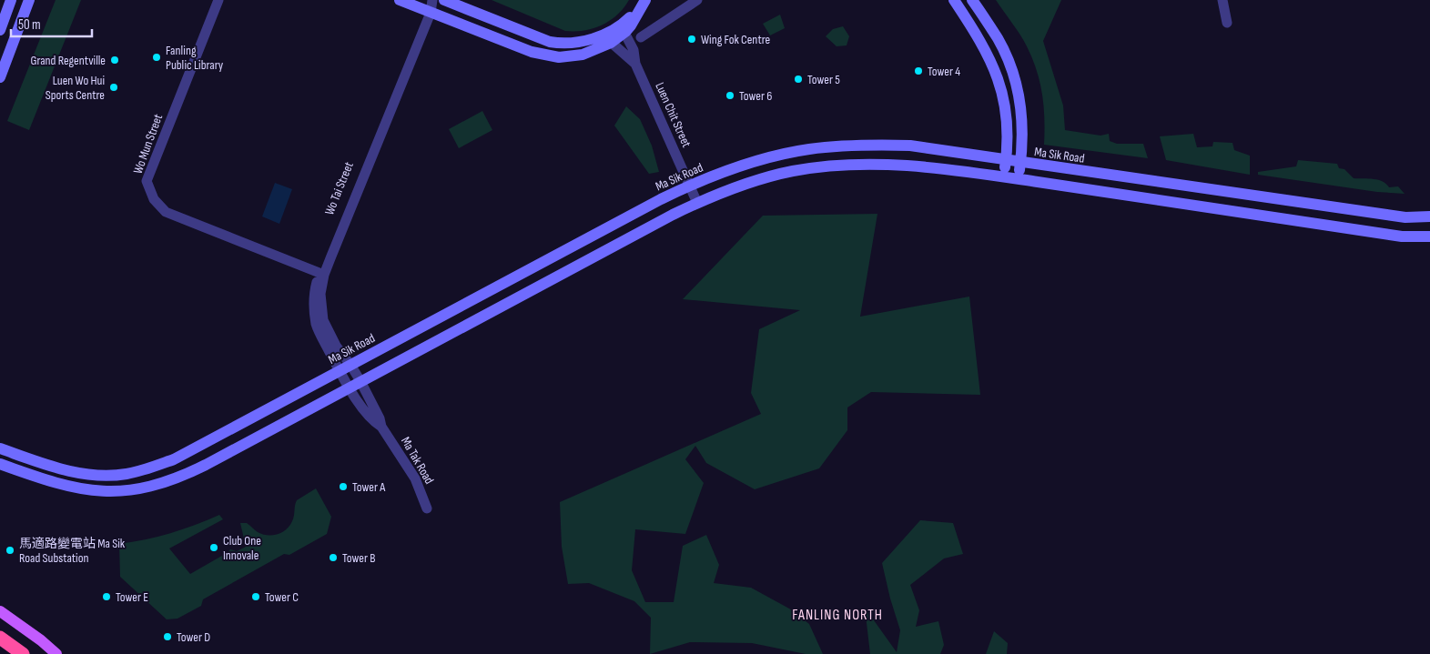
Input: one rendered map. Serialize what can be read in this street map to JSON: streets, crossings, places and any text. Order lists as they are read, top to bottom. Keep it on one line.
{"streets":{"main road":["Ma Sik Road"],"street":["Luen Chit Street","Wo Mun Street","Wo Tai Street","Ma Tak Road"]},"crossings":[["Luen Chit Street","Ma Sik Road"],["Wo Mun Street","Wo Tai Street"],["Ma Sik Road","Wo Tai Street"],["Wo Tai Street","Ma Tak Road"]],"districts":["FANLING NORTH"],"places":["Wing Fok Centre","Fanling Public Library","Grand Regentville","Tower 4","Tower 5","Luen Wo Hui Sports Centre","Tower 6","Tower A","Club One Innovale","馬適路變電站 Ma Sik Road Substation","Tower B","Tower E","Tower C","Tower D"],"scale_bar":"50 m"}
